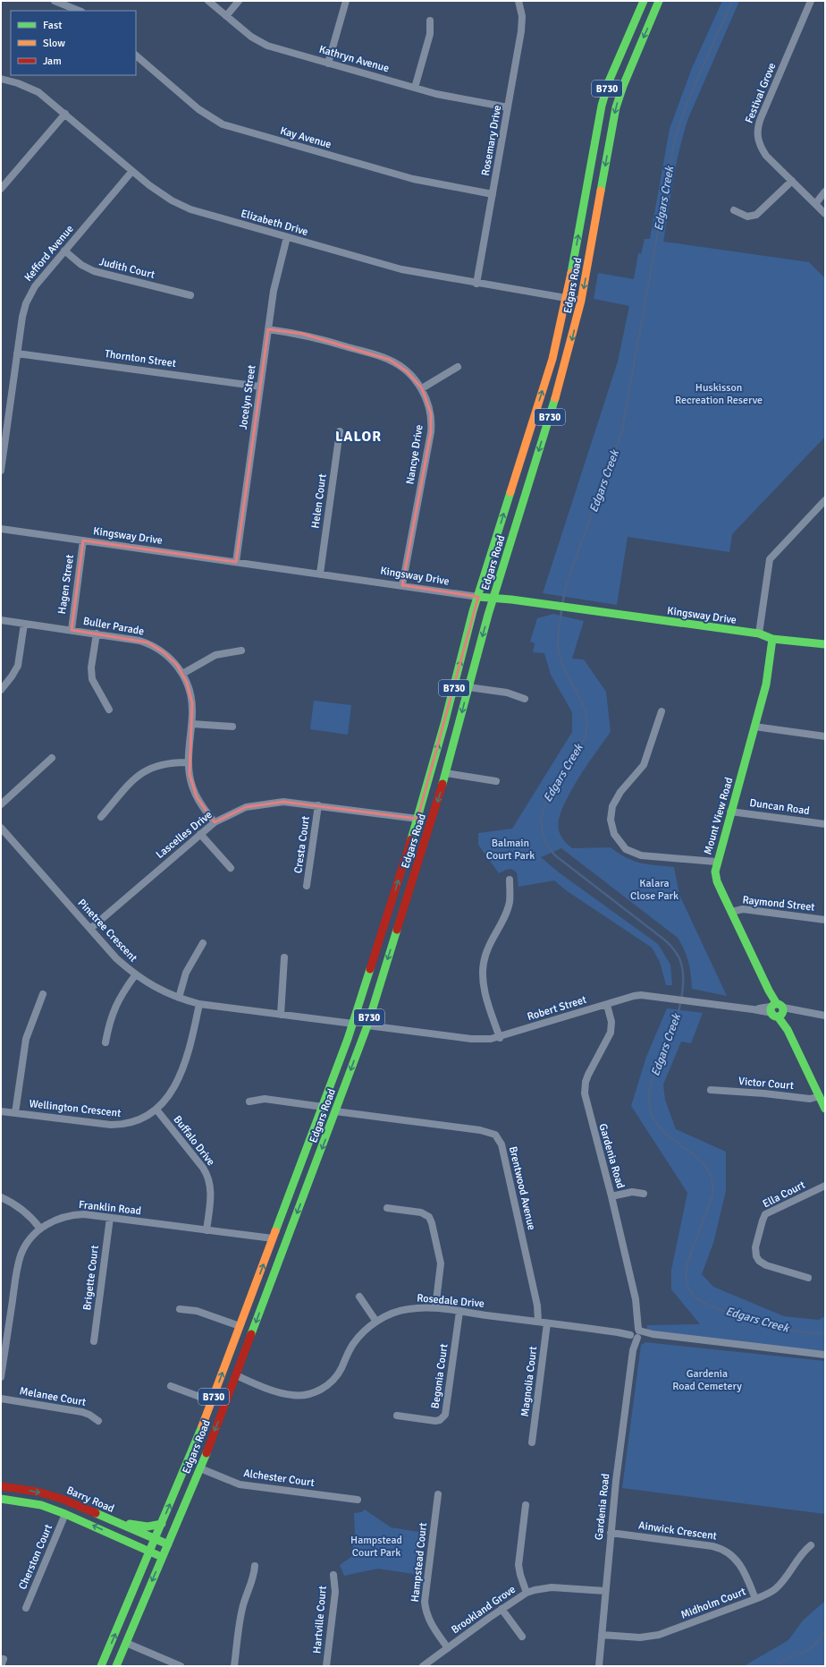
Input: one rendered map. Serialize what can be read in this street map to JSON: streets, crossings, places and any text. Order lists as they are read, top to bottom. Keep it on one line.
{"streets":{"main road":["B730","Edgars Road","Kingsway Drive","Mount View Road","Barry Road"],"street":["Kathryn Avenue","Festival Grove","Kay Avenue","Rosemary Drive","Elizabeth Drive","Kefford Avenue","Judith Court","Thornton Street","Jocelyn Street","Nancye Drive","Helen Court","Hagen Street","Buller Parade","Duncan Road","Lascelles Drive","Cresta Court","Raymond Street","Pinetree Crescent","Robert Street","Victor Court","Wellington Crescent","Buffalo Drive","Gardenia Road","Brentwood Avenue","Ella Court","Franklin Road","Brigette Court","Rosedale Drive","Begonia Court","Magnolia Court","Melanee Court","Alchester Court","Ainwick Crescent","Cherston Court","Hampstead Court","Midholm Court","Brookland Grove","Hartville Court"]},"crossings":[["Kathryn Avenue","Rosemary Drive"],["Kay Avenue","Rosemary Drive"],["Rosemary Drive","Elizabeth Drive"],["Elizabeth Drive","Kefford Avenue"],["Elizabeth Drive","Edgars Road"],["Elizabeth Drive","Jocelyn Street"],["Kefford Avenue","Judith Court"],["Kefford Avenue","Thornton Street"],["Edgars Road","Kingsway Drive"],["Edgars Road","Lascelles Drive"],["Edgars Road","Pinetree Crescent"],["Edgars Road","Robert Street"],["Edgars Road","Brentwood Avenue"],["Edgars Road","Franklin Road"],["Edgars Road","Rosedale Drive"],["Edgars Road","Alchester Court"],["Edgars Road","Barry Road"],["Thornton Street","Jocelyn Street"],["Jocelyn Street","Nancye Drive"],["Jocelyn Street","Kingsway Drive"],["Nancye Drive","Kingsway Drive"],["Helen Court","Kingsway Drive"],["Kingsway Drive","Hagen Street"],["Kingsway Drive","Mount View Road"],["Hagen Street","Buller Parade"],["Buller Parade","Lascelles Drive"],["Duncan Road","Mount View Road"],["Mount View Road","Raymond Street"],["Mount View Road","Robert Street"],["Mount View Road","Victor Court"],["Lascelles Drive","Cresta Court"],["Lascelles Drive","Pinetree Crescent"],["Pinetree Crescent","Wellington Crescent"],["Robert Street","Gardenia Road"],["Wellington Crescent","Buffalo Drive"],["Buffalo Drive","Franklin Road"],["Gardenia Road","Rosedale Drive"],["Gardenia Road","Ainwick Crescent"],["Gardenia Road","Midholm Court"],["Gardenia Road","Brookland Grove"],["Brentwood Avenue","Rosedale Drive"],["Franklin Road","Brigette Court"],["Rosedale Drive","Begonia Court"],["Rosedale Drive","Magnolia Court"],["Barry Road","Cherston Court"],["Ainwick Crescent","Midholm Court"],["Hampstead Court","Brookland Grove"]],"districts":["LALOR"],"water":["Edgars Creek"],"parks":["Huskisson Recreation Reserve","Balmain Court Park","Kalara Close Park","Gardenia Road Cemetery","Hampstead Court Park"],"legend":["Fast","Slow","Jam"]}
